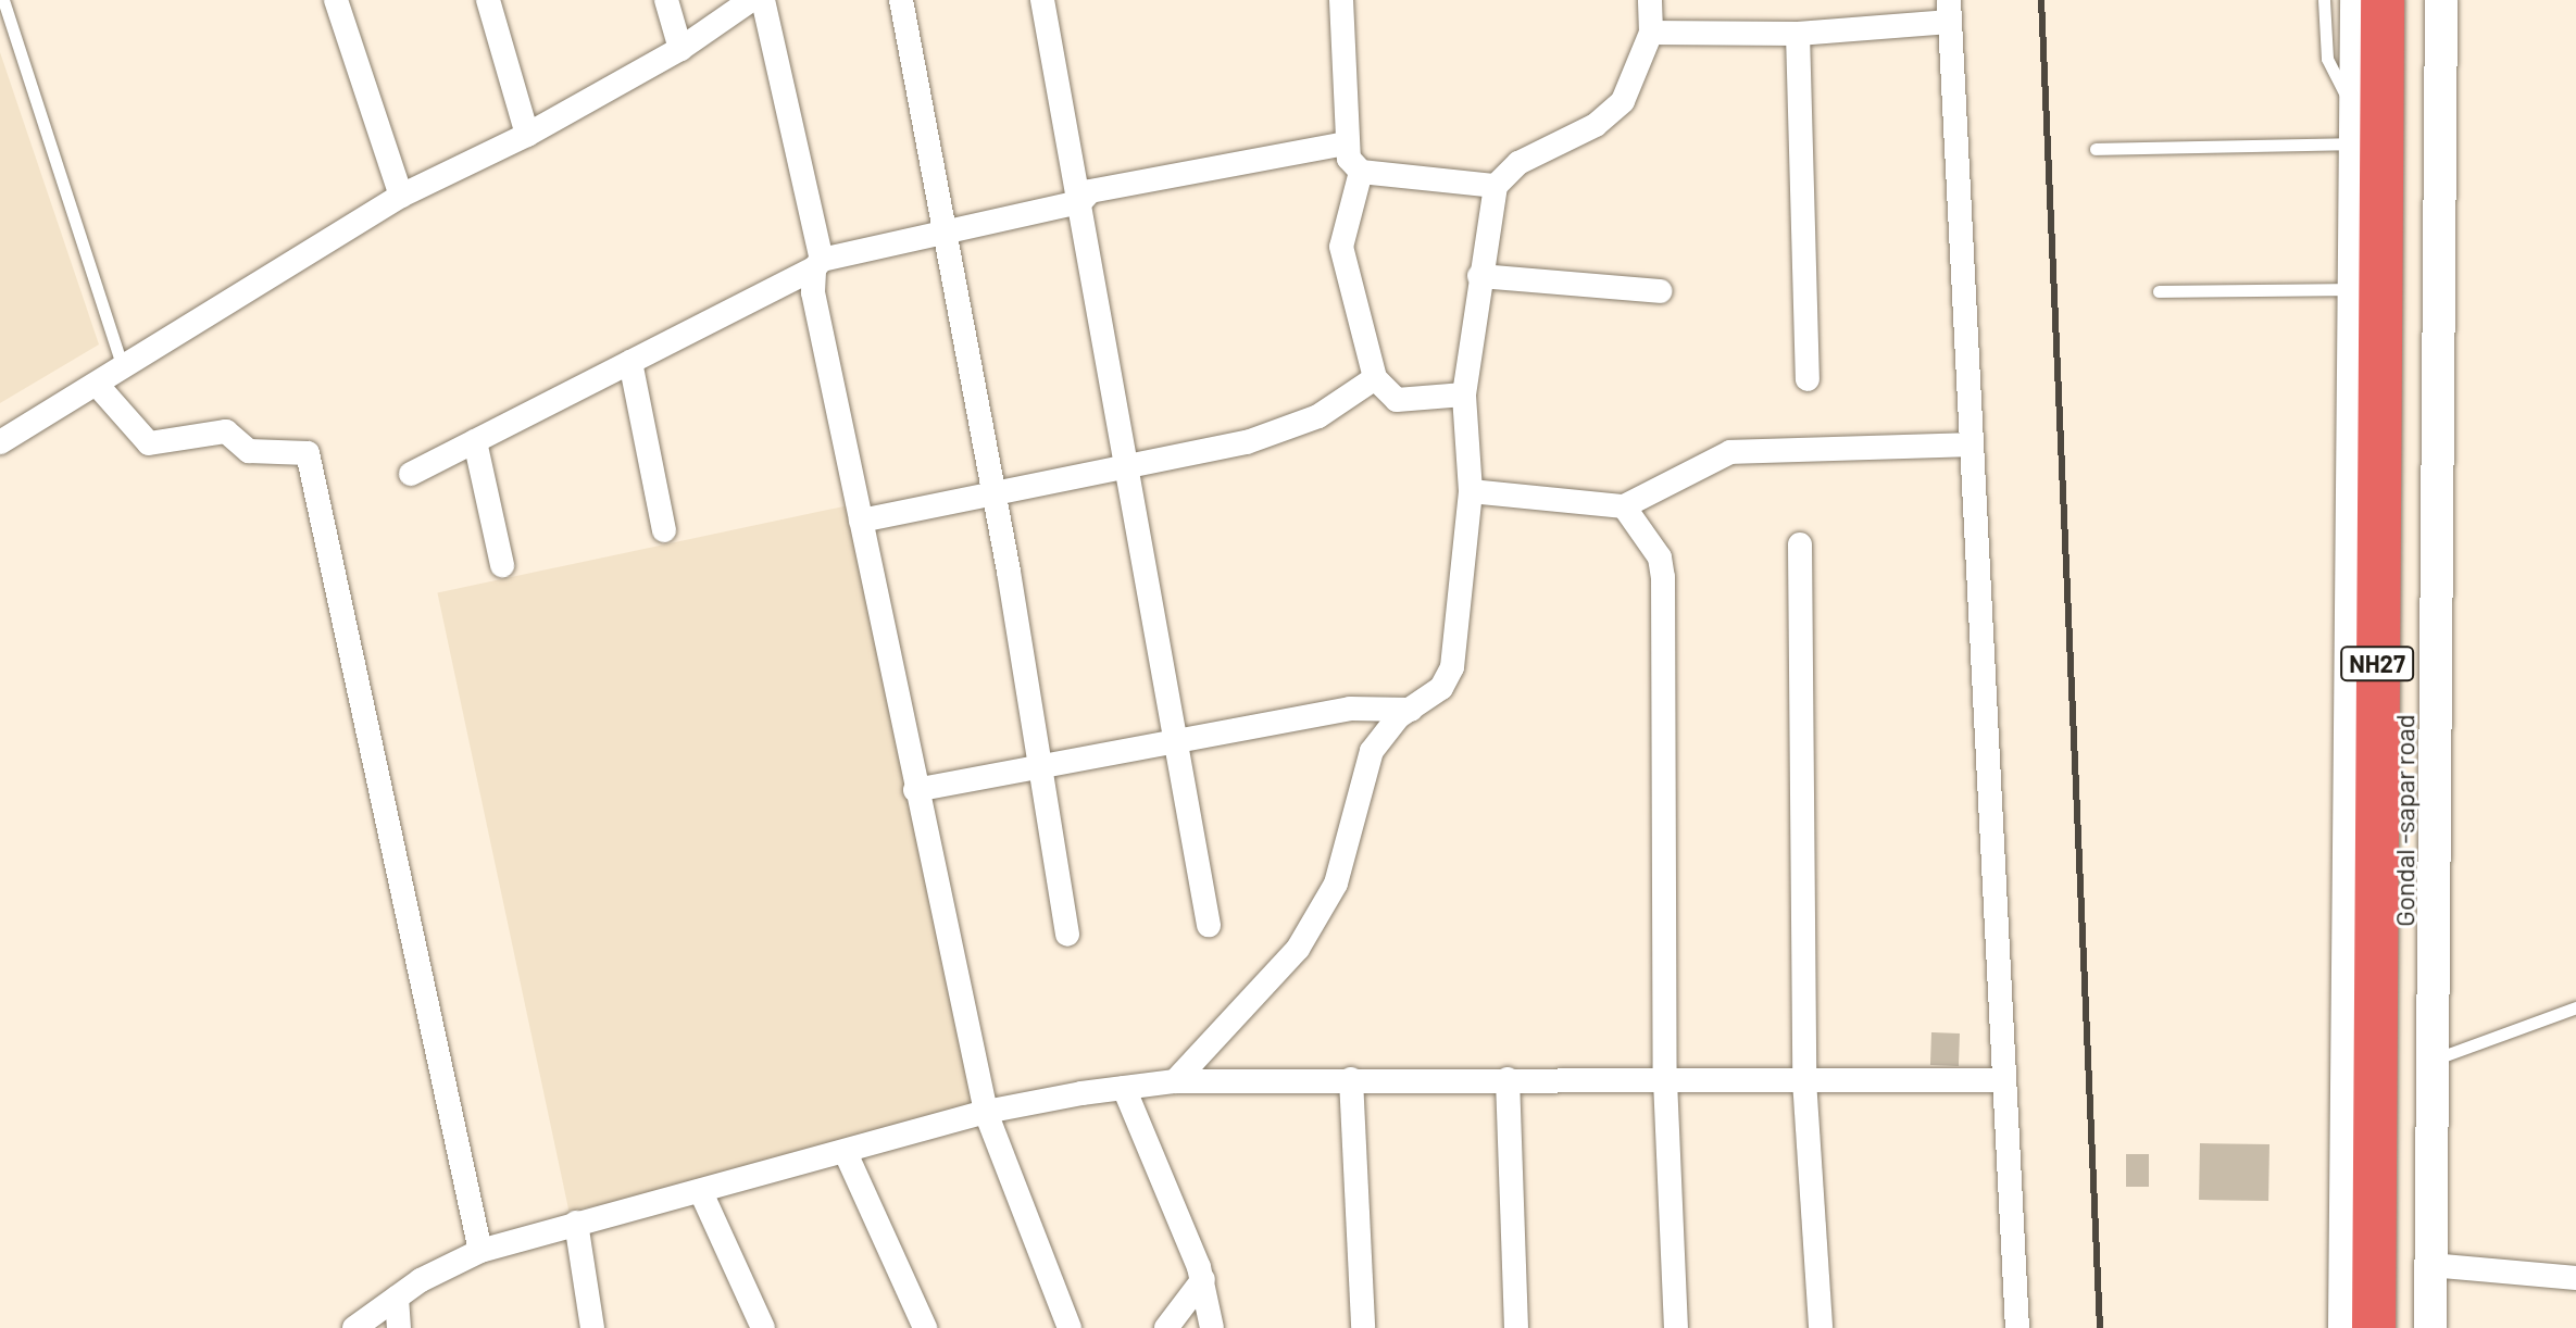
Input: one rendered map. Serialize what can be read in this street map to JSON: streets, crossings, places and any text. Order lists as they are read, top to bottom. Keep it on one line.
{"streets":{"highway":["NH27","Gondal -sapar road"]}}
